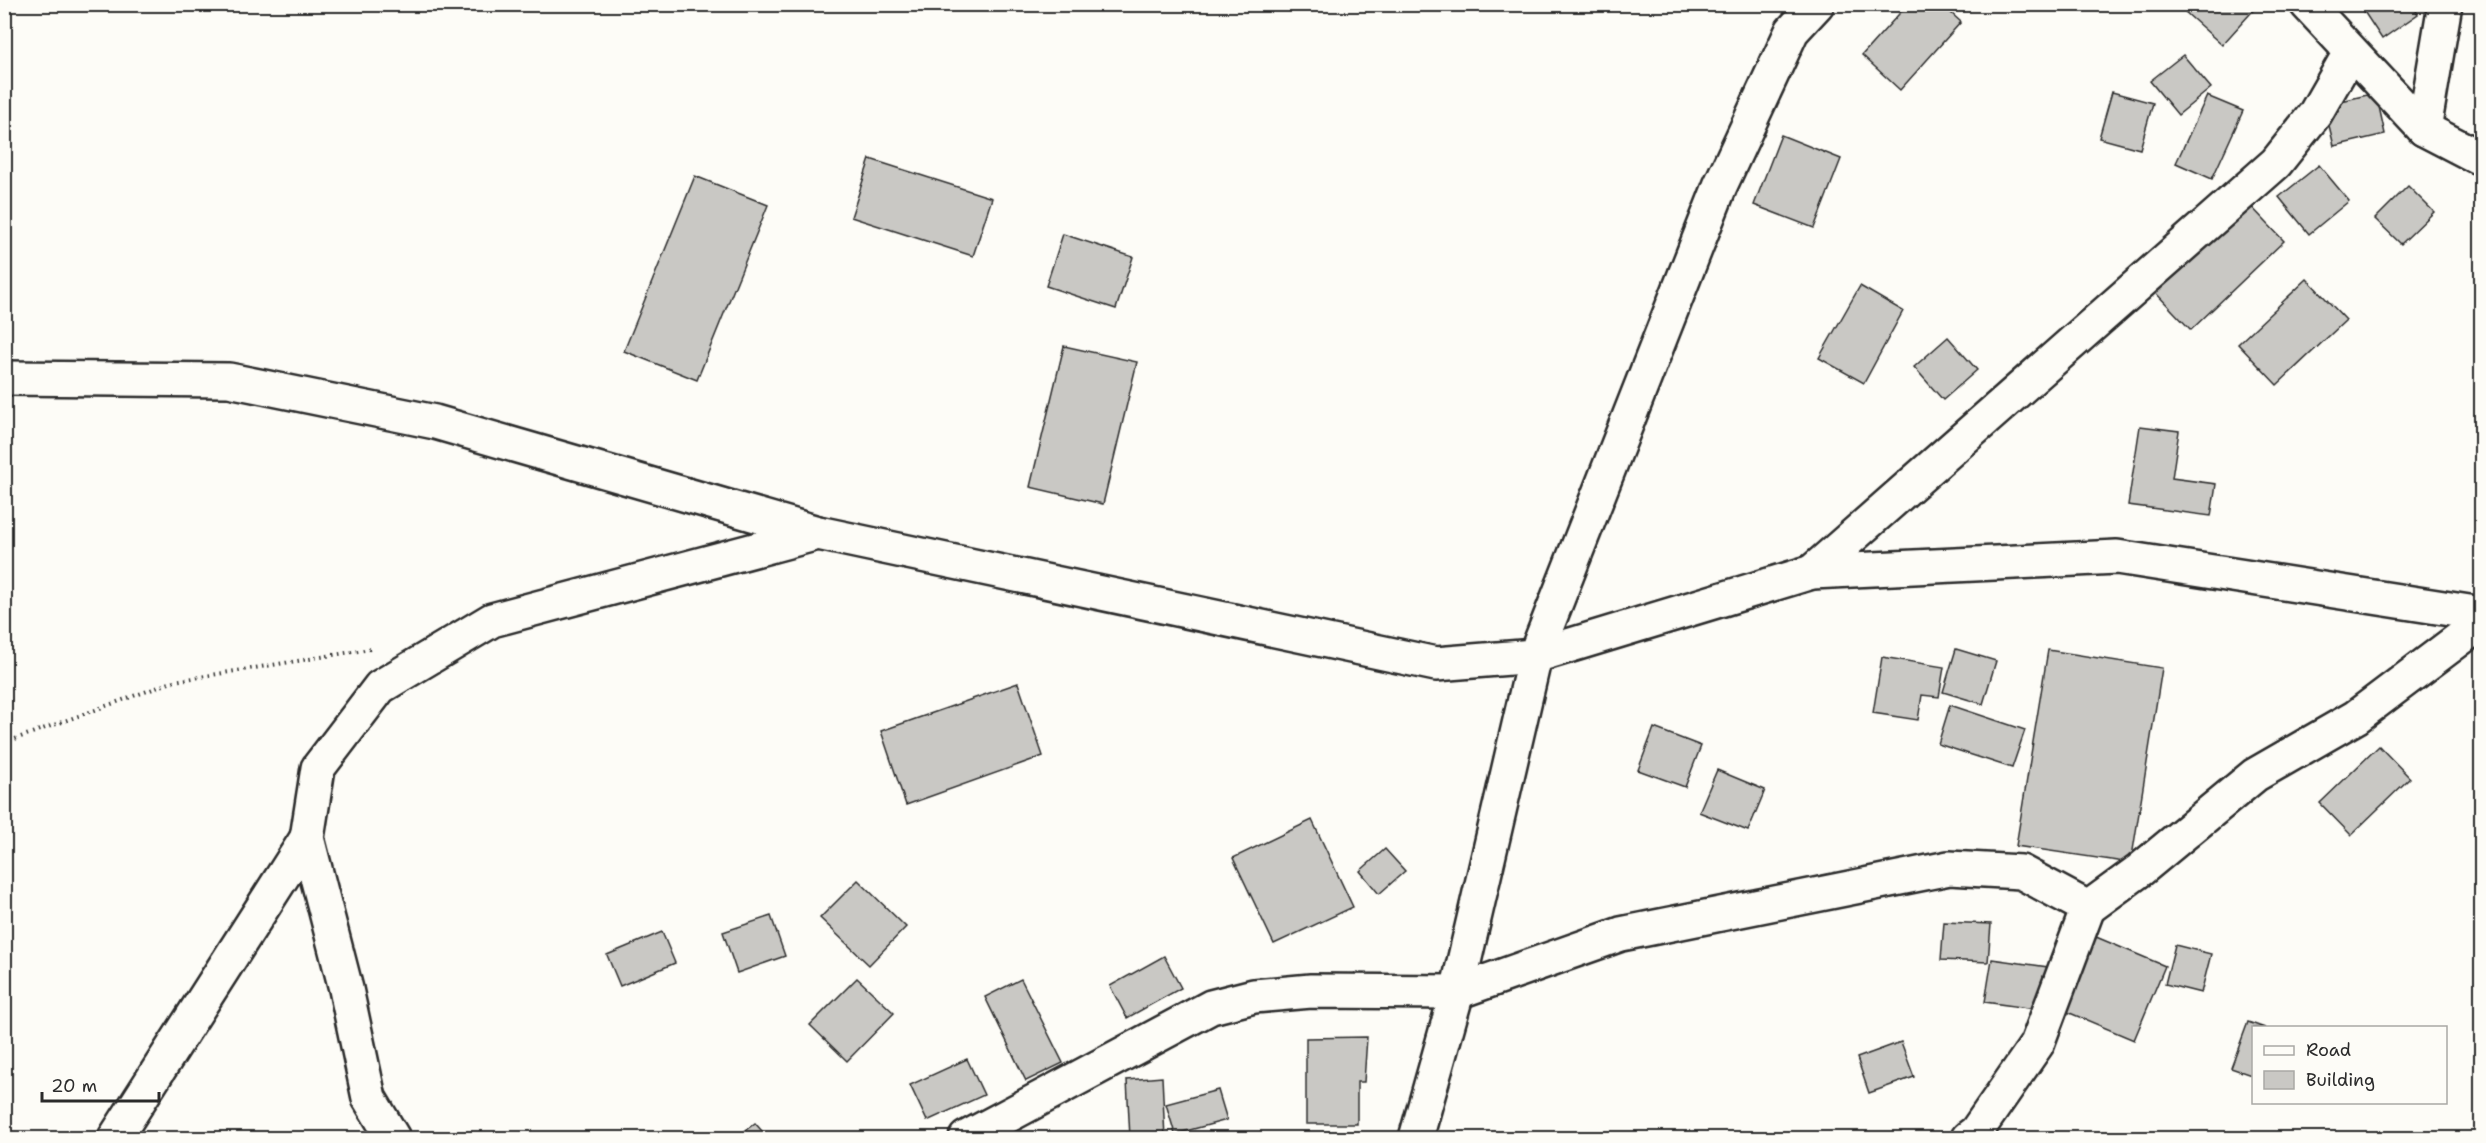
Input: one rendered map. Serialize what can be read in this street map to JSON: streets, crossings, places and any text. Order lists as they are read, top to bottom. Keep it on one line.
{"legend":["Road","Building"],"scale_bar":"20 m"}
